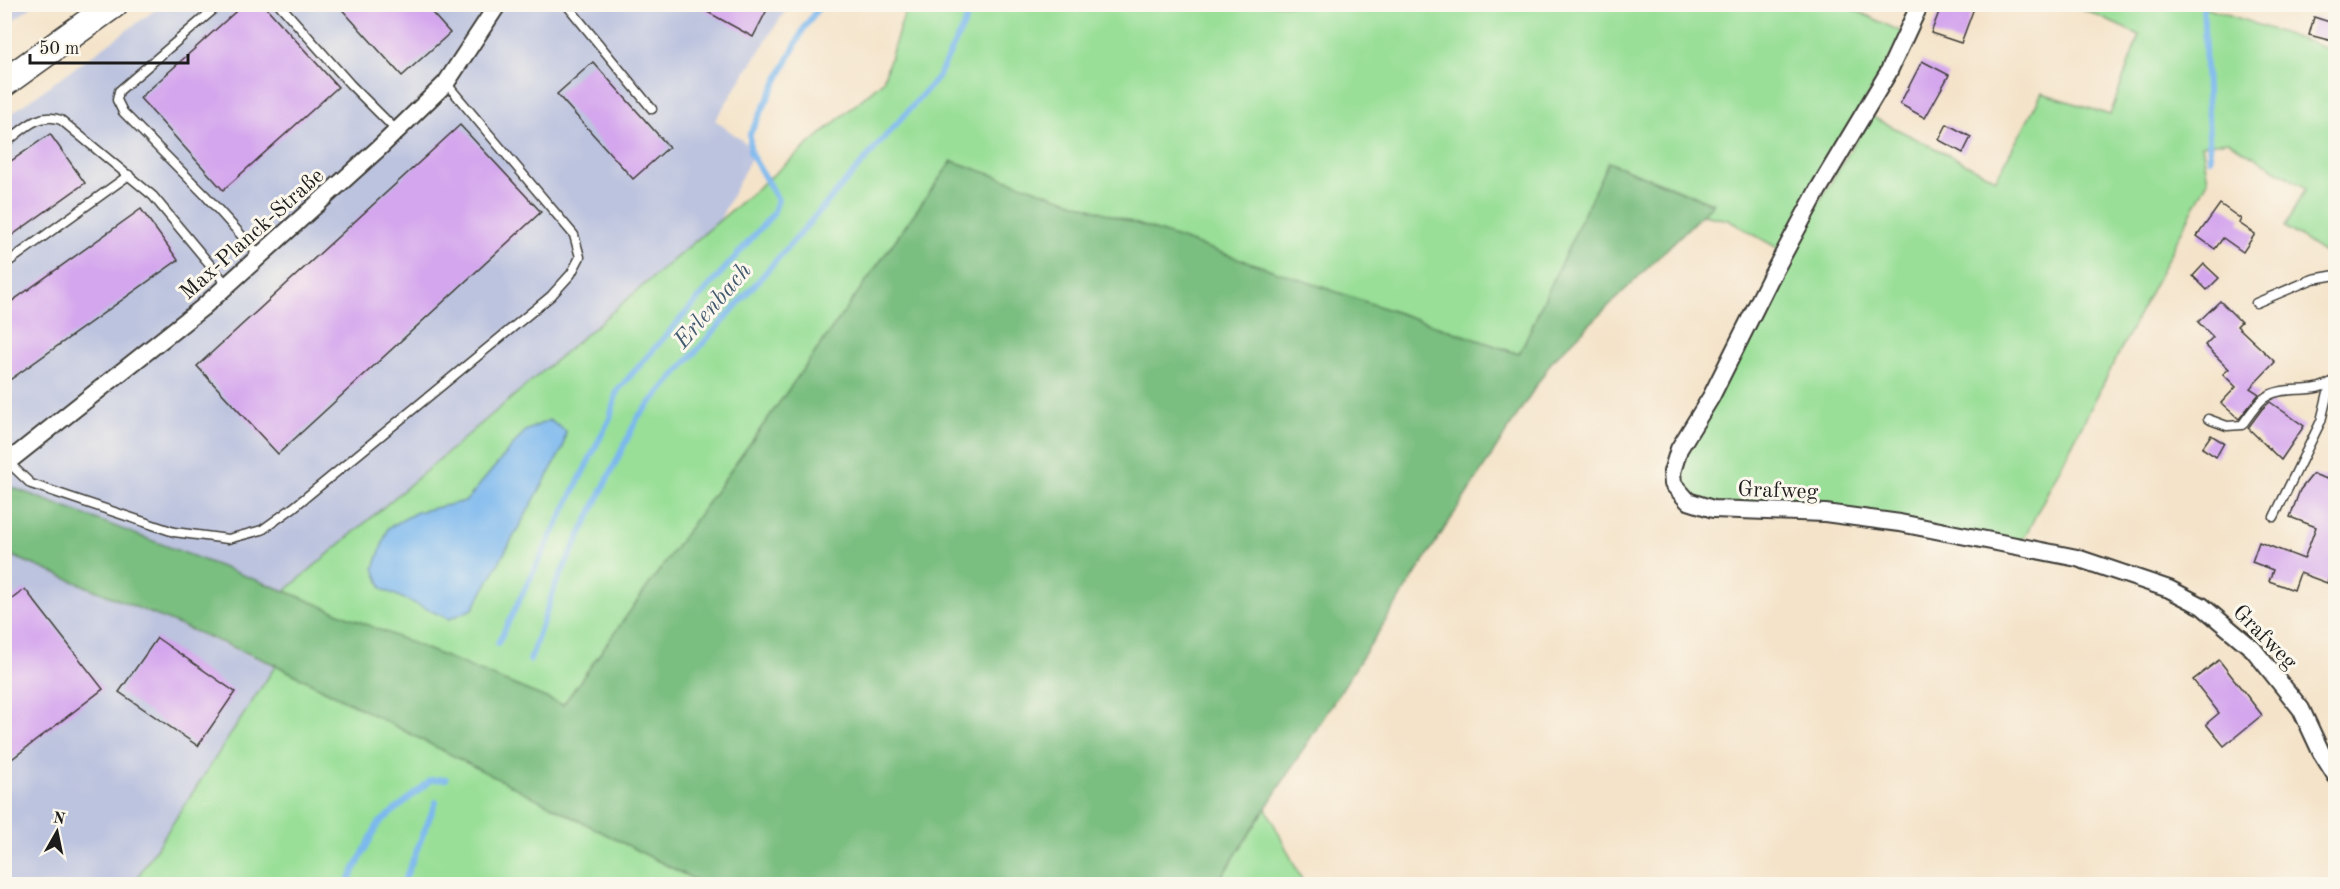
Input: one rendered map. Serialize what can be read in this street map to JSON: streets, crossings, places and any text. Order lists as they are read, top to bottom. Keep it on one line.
{"streets":{"street":["Max-Planck-Straße","Grafweg"]},"water":["Erlenbach"],"scale_bar":"50 m","north":"top"}
